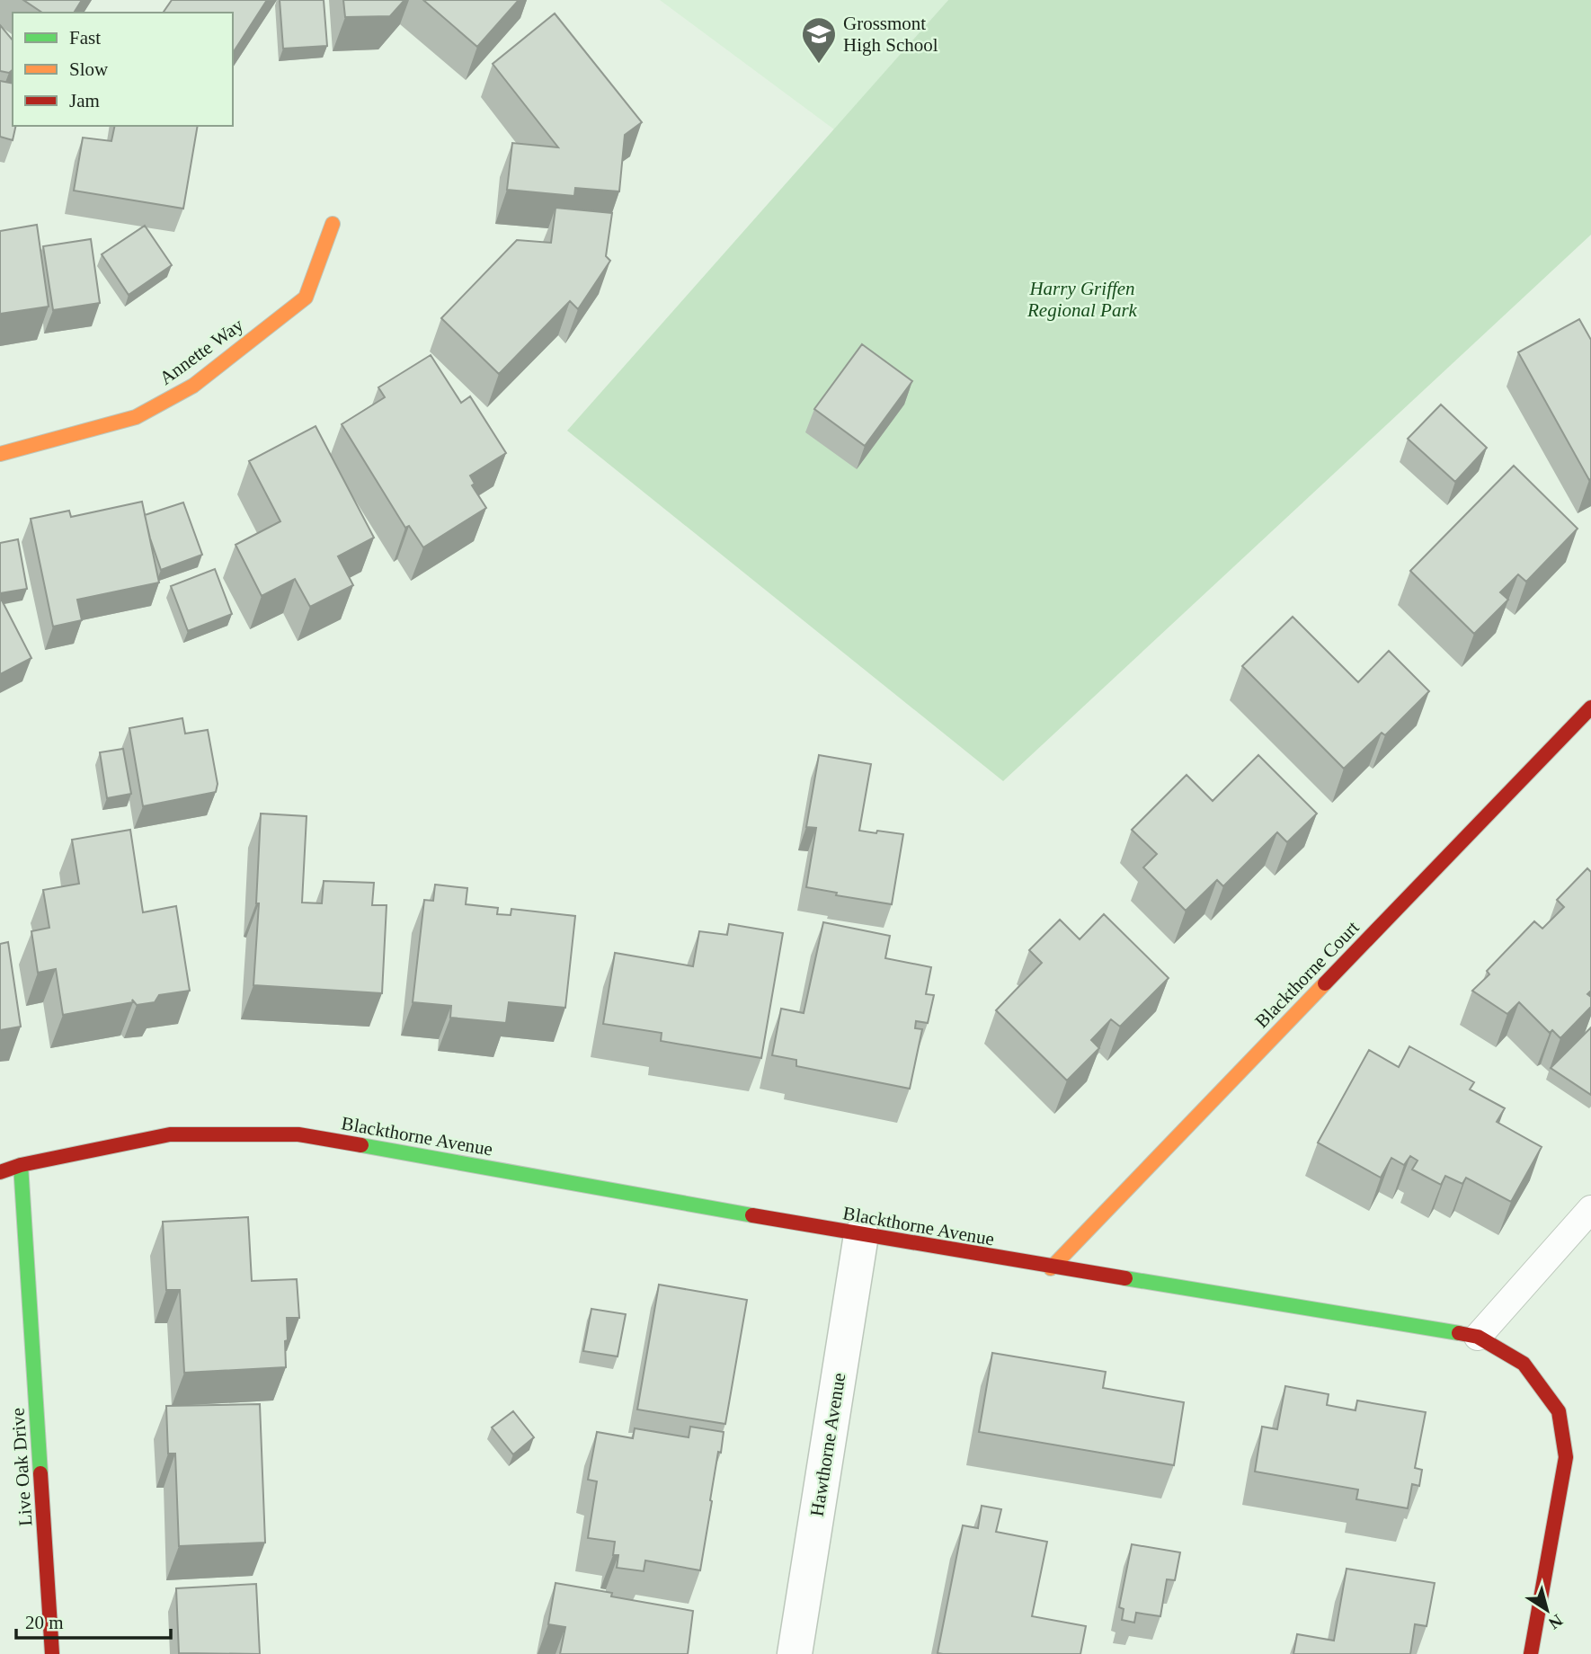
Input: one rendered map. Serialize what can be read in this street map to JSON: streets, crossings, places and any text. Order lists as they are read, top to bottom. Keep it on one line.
{"streets":{"street":["Annette Way","Blackthorne Court","Blackthorne Avenue","Hawthorne Avenue","Live Oak Drive"]},"crossings":[["Blackthorne Court","Blackthorne Avenue"],["Blackthorne Avenue","Hawthorne Avenue"],["Blackthorne Avenue","Live Oak Drive"]],"parks":["Harry Griffen Regional Park"],"places":{"school or university":["Grossmont High School"]},"legend":["Fast","Slow","Jam"],"scale_bar":"20 m","north":"bottom right"}
